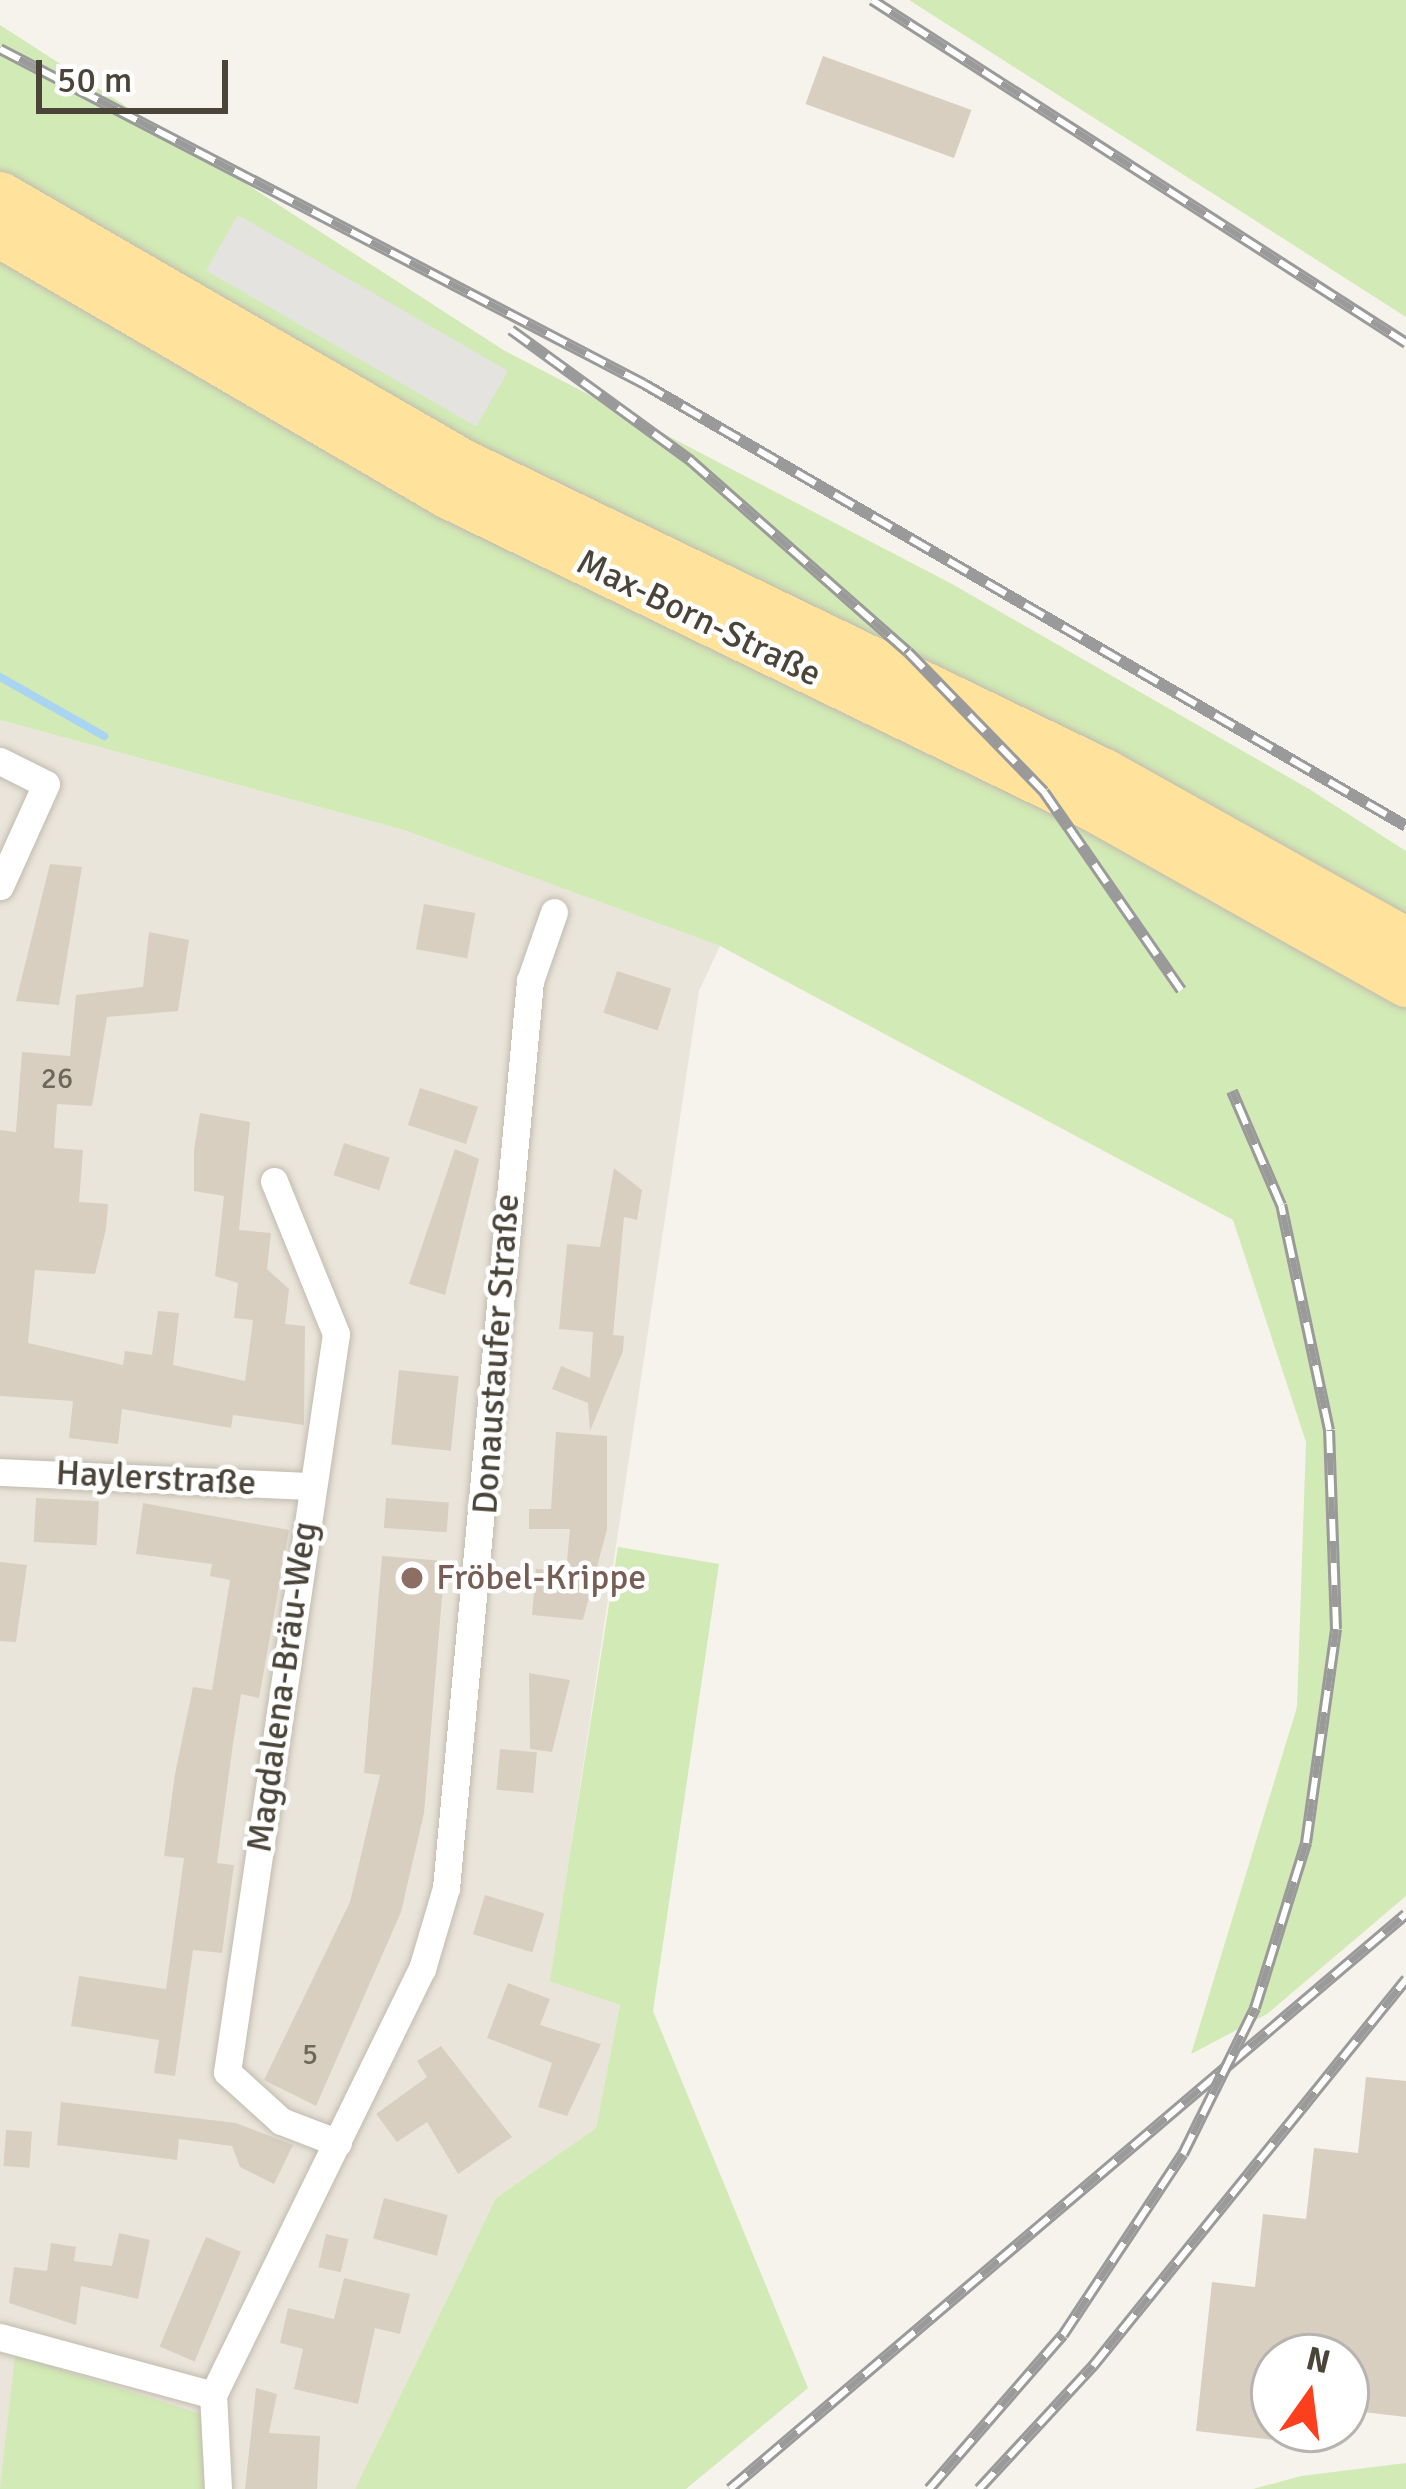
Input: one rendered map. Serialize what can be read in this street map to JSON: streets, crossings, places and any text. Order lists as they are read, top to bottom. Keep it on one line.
{"streets":{"main road":["Max-Born-Straße"],"street":["Donaustaufer Straße","Haylerstraße","Magdalena-Bräu-Weg"]},"crossings":[["Donaustaufer Straße","Magdalena-Bräu-Weg"],["Haylerstraße","Magdalena-Bräu-Weg"]],"places":["Fröbel-Krippe"],"house_numbers":["26","5"],"scale_bar":"50 m","north":"top"}
